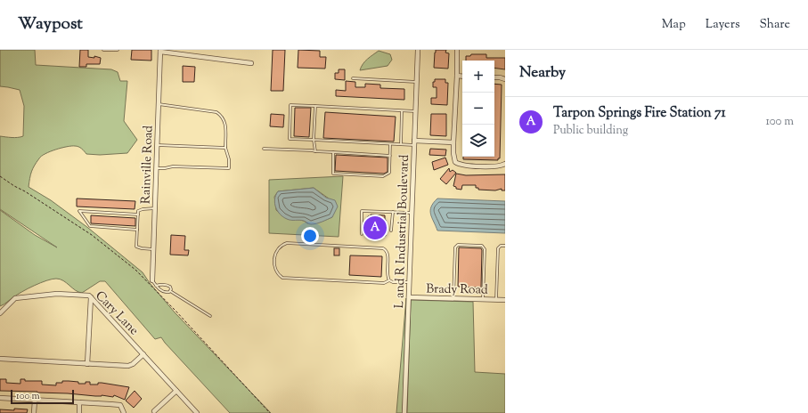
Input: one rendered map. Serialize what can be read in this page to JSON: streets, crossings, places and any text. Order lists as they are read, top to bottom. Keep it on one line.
{"streets":{"street":["Rainville Road","L and R Industrial Boulevard","Brady Road","Cary Lane"]},"crossings":[["L and R Industrial Boulevard","Brady Road"]],"scale_bar":"100 m","page":{"header":"Waypost","nav":["Map","Layers","Share"],"heading":"Nearby","map_buttons":["+","−"],"list":[{"mark":"A","name":"Tarpon Springs Fire Station 71","note":"Public building","value":"100 m"}],"pins":"A","scale":"100 m"}}
